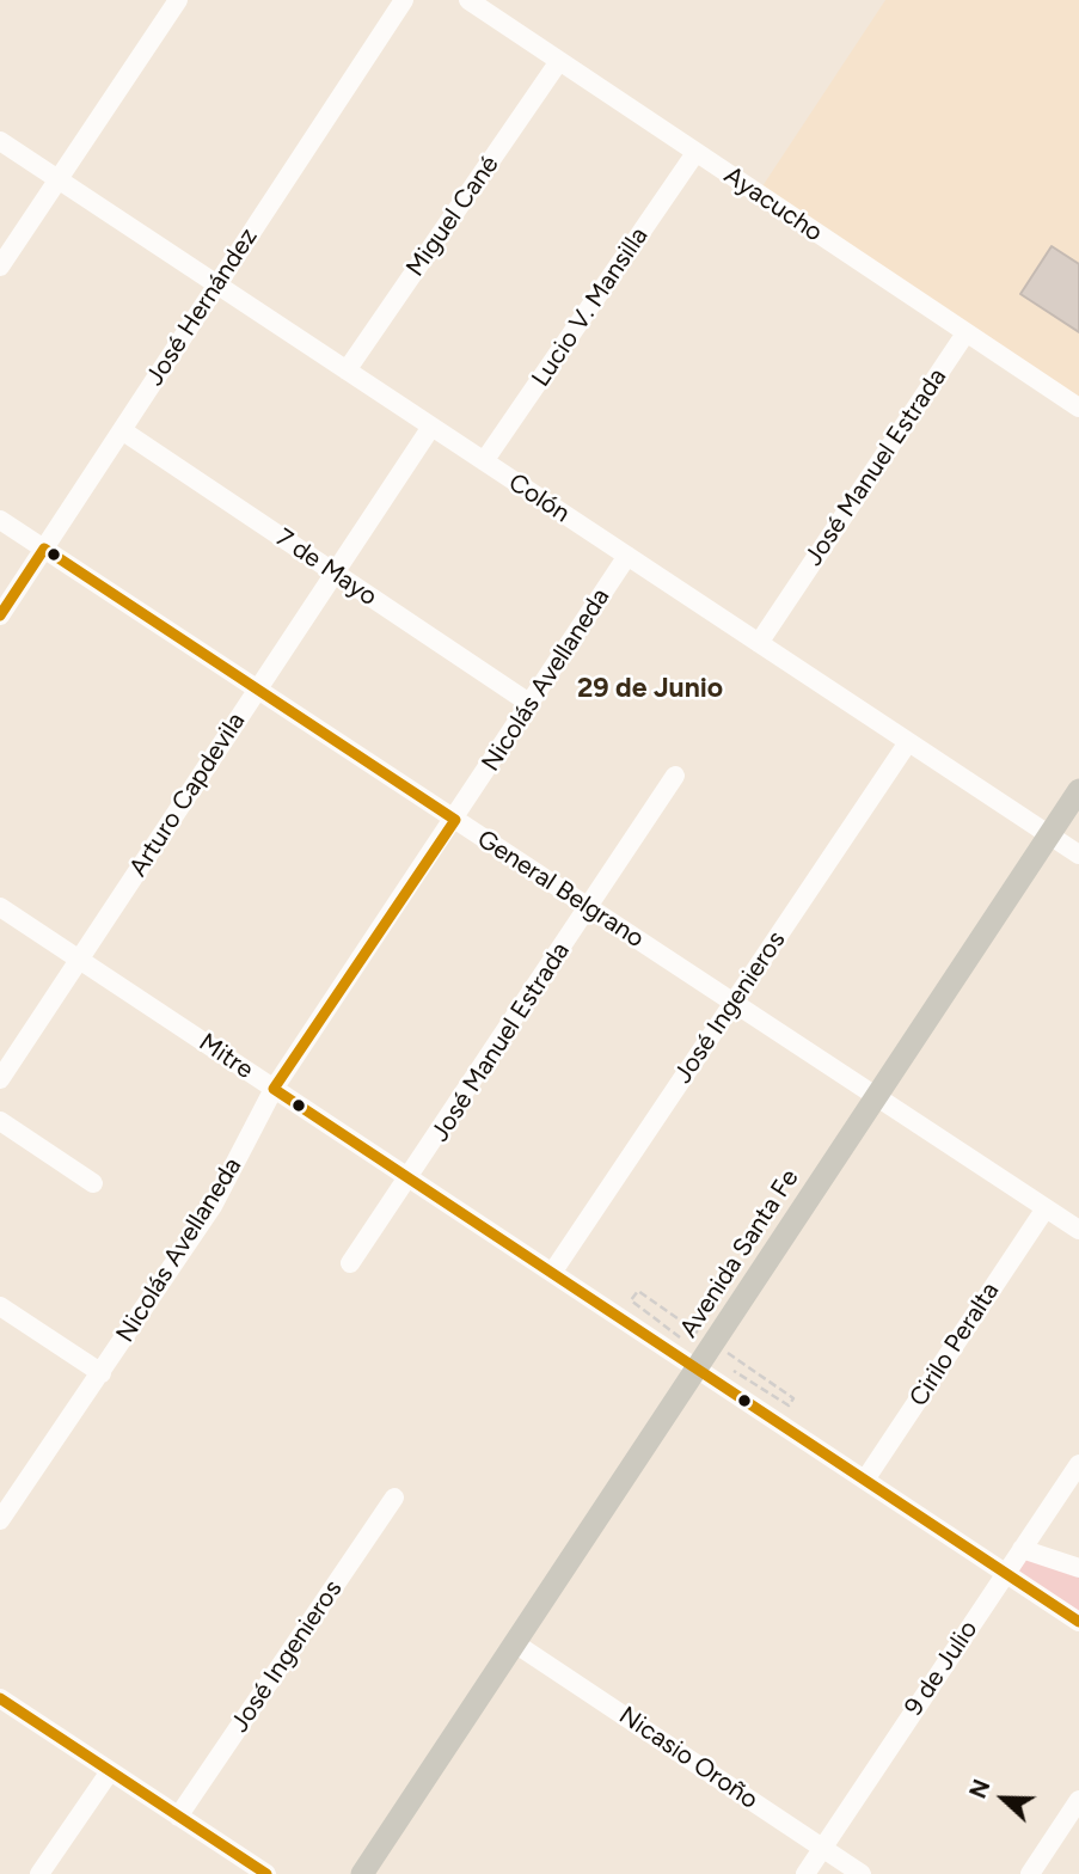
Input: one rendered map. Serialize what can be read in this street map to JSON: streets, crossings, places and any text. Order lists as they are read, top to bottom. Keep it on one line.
{"streets":{"main road":["Avenida Santa Fe"],"street":["Ayacucho","Miguel Cané","José Hernández","Lucio V. Mansilla","José Manuel Estrada","Colón","7 de Mayo","Nicolás Avellaneda","Arturo Capdevila","General Belgrano","José Ingenieros","Mitre","Cirilo Peralta","9 de Julio","Nicasio Oroño"]},"crossings":[["Ayacucho","Miguel Cané"],["Ayacucho","Lucio V. Mansilla"],["Ayacucho","José Manuel Estrada"],["Miguel Cané","Colón"],["José Hernández","Colón"],["José Hernández","7 de Mayo"],["José Hernández","General Belgrano"],["Lucio V. Mansilla","Colón"],["José Manuel Estrada","Colón"],["José Manuel Estrada","General Belgrano"],["José Manuel Estrada","Mitre"],["Colón","Nicolás Avellaneda"],["Colón","Arturo Capdevila"],["Colón","José Ingenieros"],["Colón","Avenida Santa Fe"],["7 de Mayo","Nicolás Avellaneda"],["7 de Mayo","Arturo Capdevila"],["Nicolás Avellaneda","General Belgrano"],["Nicolás Avellaneda","Mitre"],["Arturo Capdevila","General Belgrano"],["Arturo Capdevila","Mitre"],["General Belgrano","José Ingenieros"],["General Belgrano","Avenida Santa Fe"],["General Belgrano","Cirilo Peralta"],["José Ingenieros","Mitre"],["Mitre","Avenida Santa Fe"],["Mitre","Cirilo Peralta"],["Mitre","9 de Julio"],["Avenida Santa Fe","Nicasio Oroño"],["9 de Julio","Nicasio Oroño"]],"districts":["29 de Junio"],"north":"left"}
